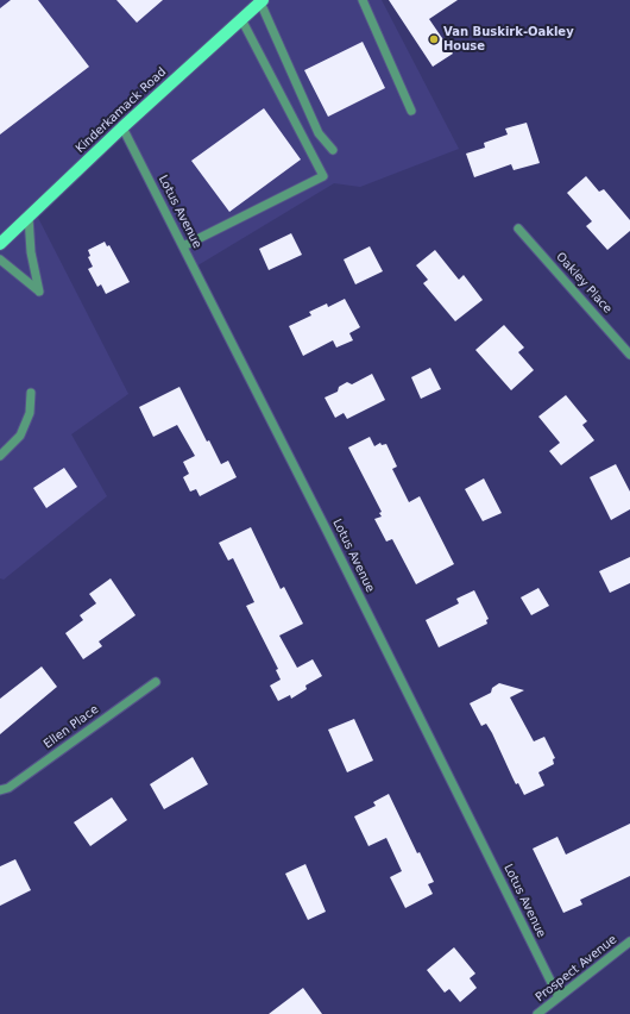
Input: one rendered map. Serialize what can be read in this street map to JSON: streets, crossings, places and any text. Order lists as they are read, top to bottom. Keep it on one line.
{"streets":{"main road":["Kinderkamack Road"],"street":["Lotus Avenue","Oakley Place","Ellen Place","Prospect Avenue"]},"crossings":[["Kinderkamack Road","Lotus Avenue"],["Lotus Avenue","Prospect Avenue"]],"places":["Van Buskirk-Oakley House"]}
